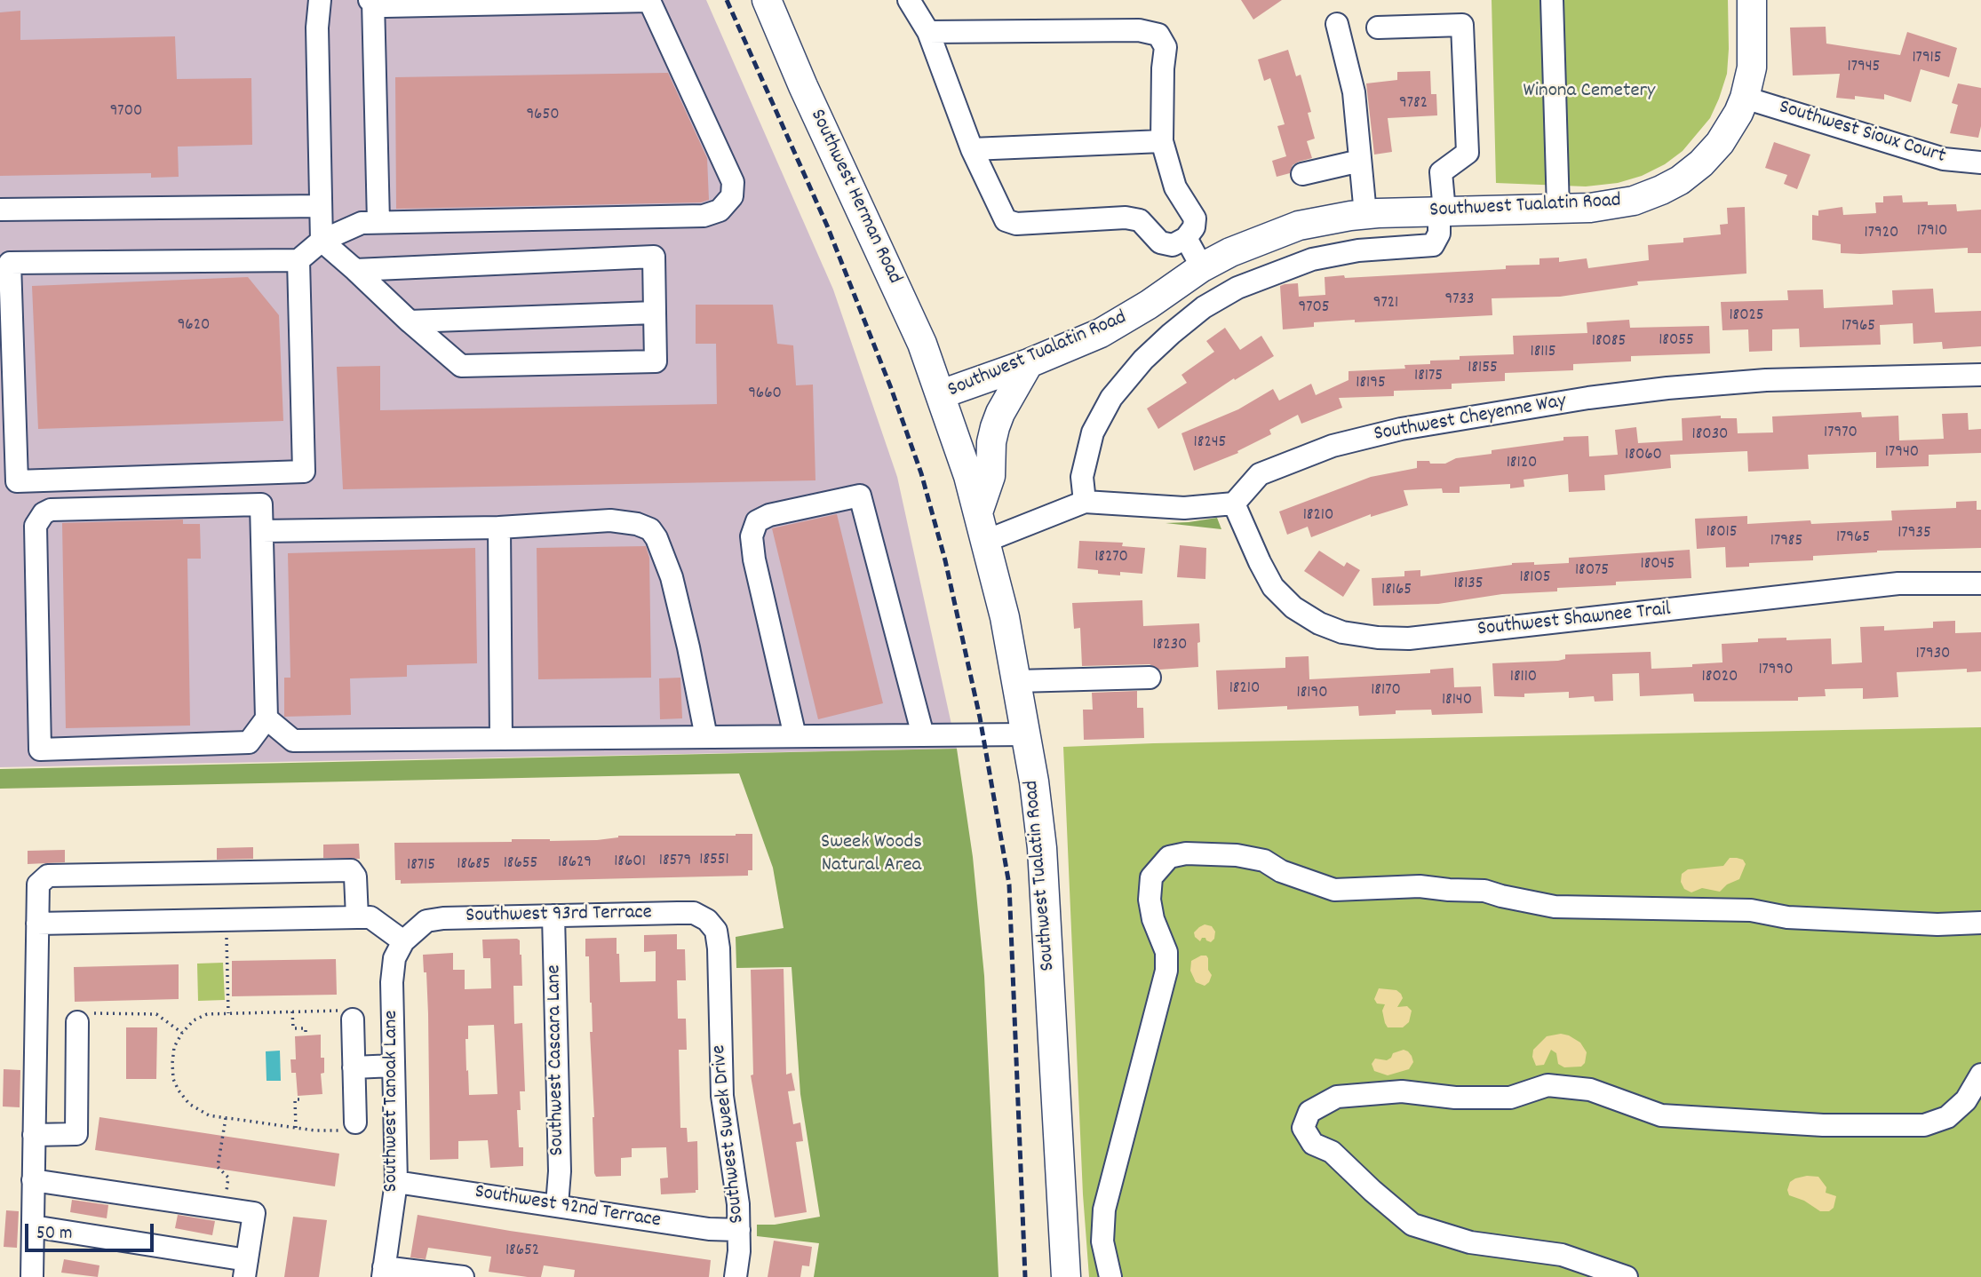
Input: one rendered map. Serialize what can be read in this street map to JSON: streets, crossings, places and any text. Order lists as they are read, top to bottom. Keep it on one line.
{"streets":{"main road":["Southwest Herman Road","Southwest Tualatin Road"],"street":["Southwest Sioux Court","Southwest Cheyenne Way","Southwest Shawnee Trail","Southwest 93rd Terrace","Southwest Cascara Lane","Southwest Tanoak Lane","Southwest Sweek Drive","Southwest 92nd Terrace"]},"crossings":[["Southwest Sioux Court","Southwest Tualatin Road"],["Southwest Herman Road","Southwest Tualatin Road"],["Southwest Cheyenne Way","Southwest Shawnee Trail"],["Southwest 93rd Terrace","Southwest Cascara Lane"],["Southwest 93rd Terrace","Southwest Tanoak Lane"],["Southwest 93rd Terrace","Southwest Sweek Drive"],["Southwest Cascara Lane","Southwest 92nd Terrace"],["Southwest Tanoak Lane","Southwest 92nd Terrace"],["Southwest Sweek Drive","Southwest 92nd Terrace"]],"parks":["Winona Cemetery","Sweek Woods Natural Area"],"house_numbers":["17915","17945","9782","9700","9650","17910","17920","9733","9721","9705","18025","9620","17965","18055","18085","18115","18155","18175","18195","9660","17970","18030","18245","17940","18060","18120","18210","18015","17935","17965","17985","18270","18045","18075","18105","18135","18165","18230","17930","17990","18110","18020","18210","18170","18190","18140","18551","18579","18601","18629","18655","18685","18715","18652"],"scale_bar":"50 m"}
